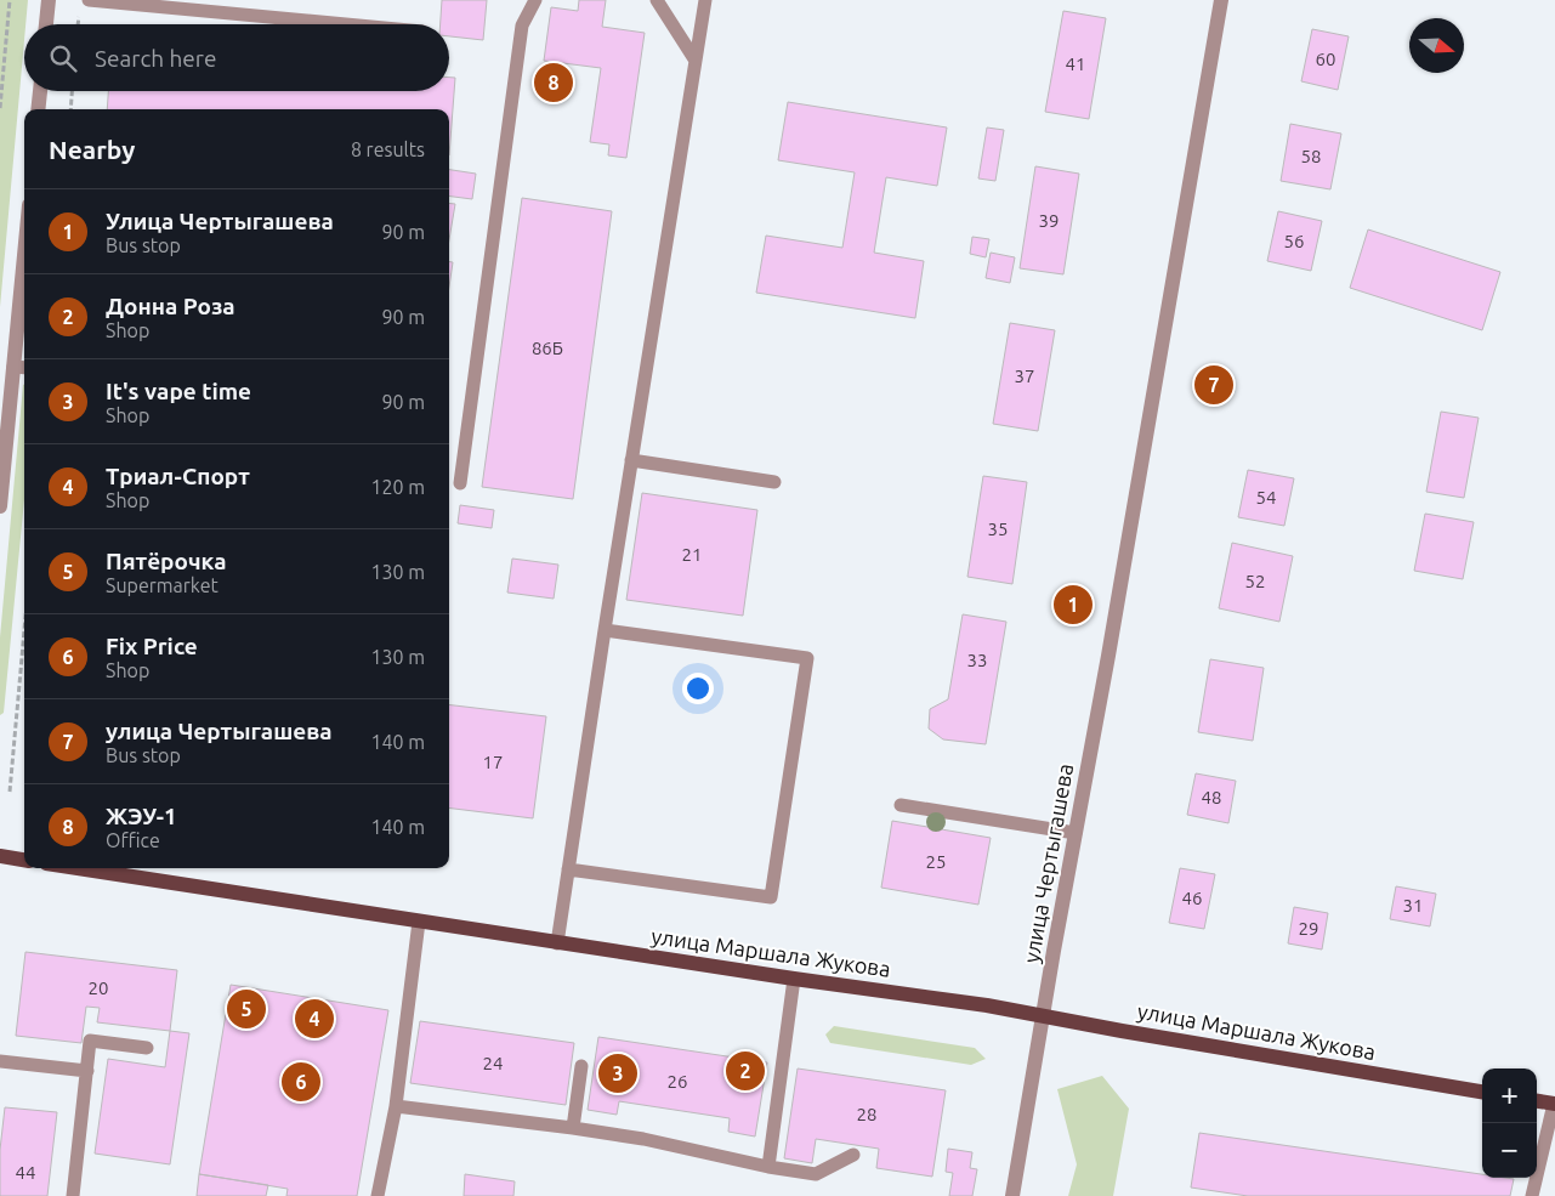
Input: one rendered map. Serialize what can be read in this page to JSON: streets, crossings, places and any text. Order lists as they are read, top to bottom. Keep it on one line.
{"streets":{"main road":["улица Маршала Жукова"],"street":["улица Чертыгашева"]},"crossings":[["улица Чертыгашева","улица Маршала Жукова"]],"house_numbers":["60","41","58","39","56","86Б","37","54","35","21","52","33","17","48","25","46","31","29","20","24","26","28","44"],"north":"right","page":{"search":"Search here","pins":["8","7","1","5","4","2","3","6"],"heading":["Nearby","8 results"],"list":[{"mark":"1","name":"Улица Чертыгашева","note":"Bus stop","value":"90 m"},{"mark":"2","name":"Донна Роза","note":"Shop","value":"90 m"},{"mark":"3","name":"It's vape time","note":"Shop","value":"90 m"},{"mark":"4","name":"Триал-Спорт","note":"Shop","value":"120 m"},{"mark":"5","name":"Пятёрочка","note":"Supermarket","value":"130 m"},{"mark":"6","name":"Fix Price","note":"Shop","value":"130 m"},{"mark":"7","name":"улица Чертыгашева","note":"Bus stop","value":"140 m"},{"mark":"8","name":"ЖЭУ-1","note":"Office","value":"140 m"}],"map_buttons":["+","−"]}}
